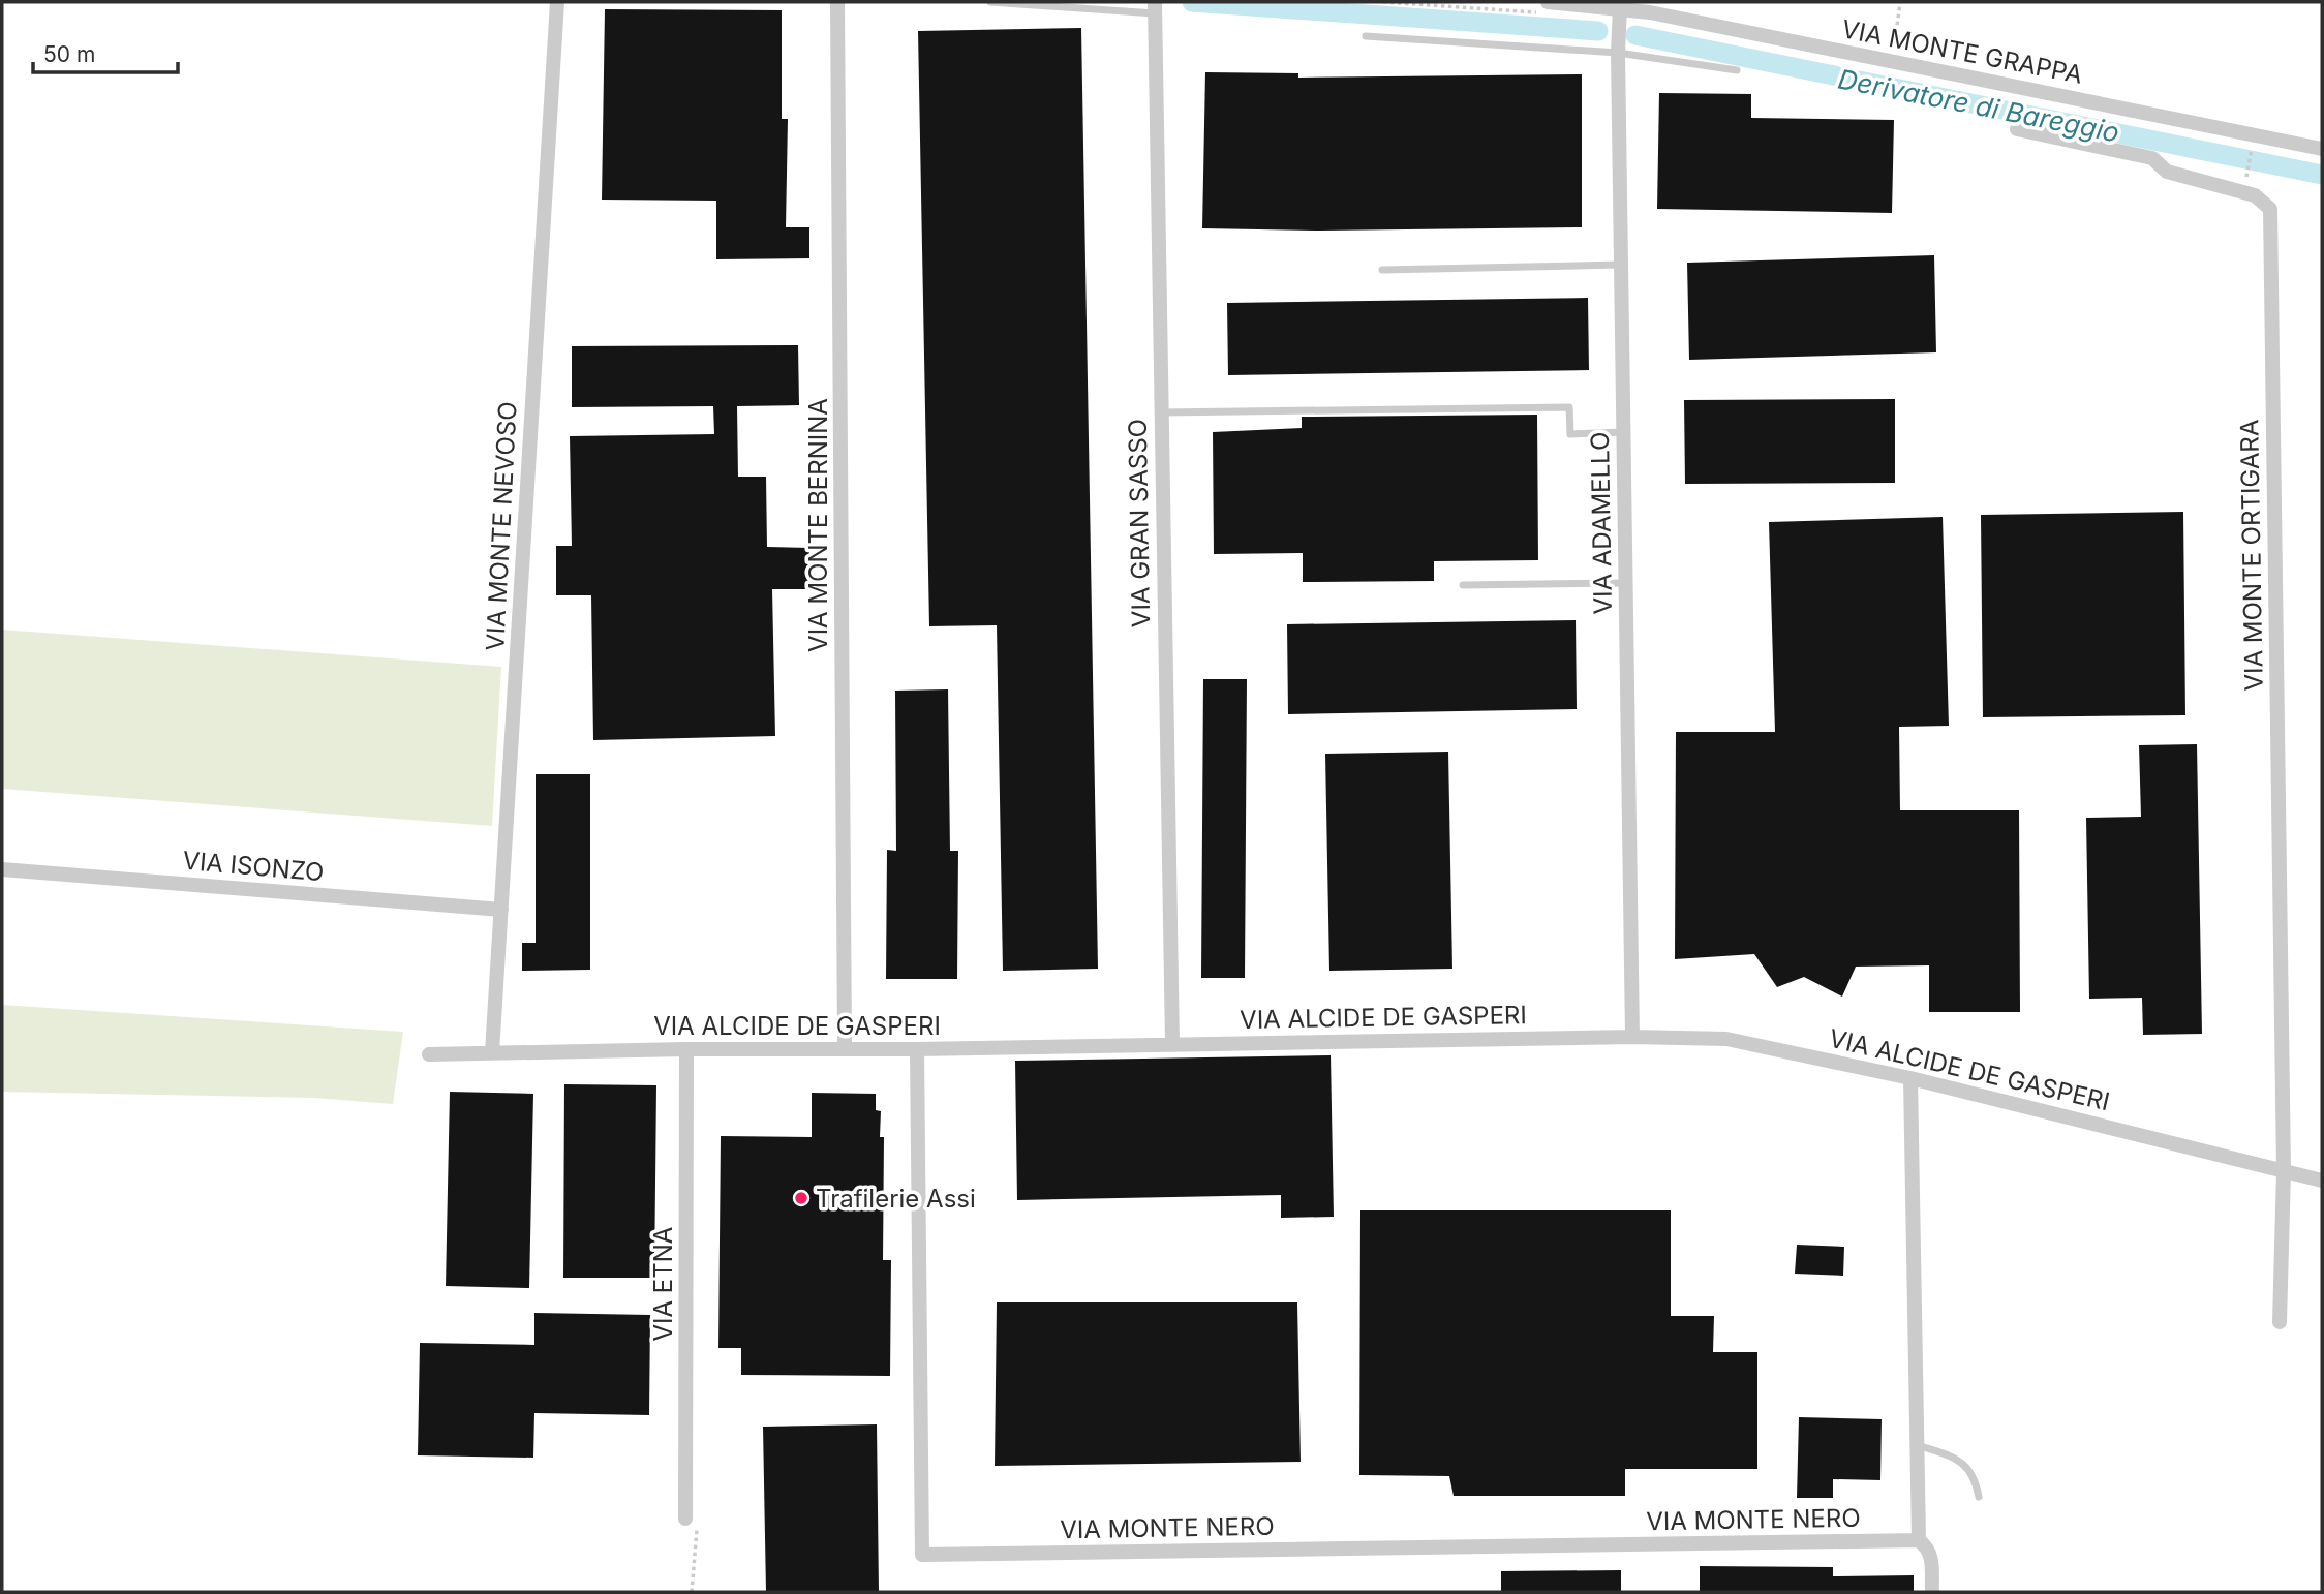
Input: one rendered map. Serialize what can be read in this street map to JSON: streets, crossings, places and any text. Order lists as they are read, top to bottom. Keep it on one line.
{"streets":{"street":["VIA MONTE GRAPPA","VIA GRAN SASSO","VIA ADAMELLO","VIA MONTE BERNINA","VIA MONTE NEVOSO","VIA MONTE ORTIGARA","VIA ISONZO","VIA ALCIDE DE GASPERI","VIA ETNA","VIA MONTE NERO"]},"crossings":[["VIA MONTE GRAPPA","VIA ADAMELLO"],["VIA GRAN SASSO","VIA ALCIDE DE GASPERI"],["VIA ADAMELLO","VIA ALCIDE DE GASPERI"],["VIA MONTE BERNINA","VIA ALCIDE DE GASPERI"],["VIA MONTE NEVOSO","VIA ISONZO"],["VIA MONTE NEVOSO","VIA ALCIDE DE GASPERI"],["VIA MONTE ORTIGARA","VIA ALCIDE DE GASPERI"],["VIA ALCIDE DE GASPERI","VIA ETNA"],["VIA ALCIDE DE GASPERI","VIA MONTE NERO"]],"water":["Derivatore di Bareggio"],"places":["Trafilerie Assi"],"scale_bar":"50 m"}
